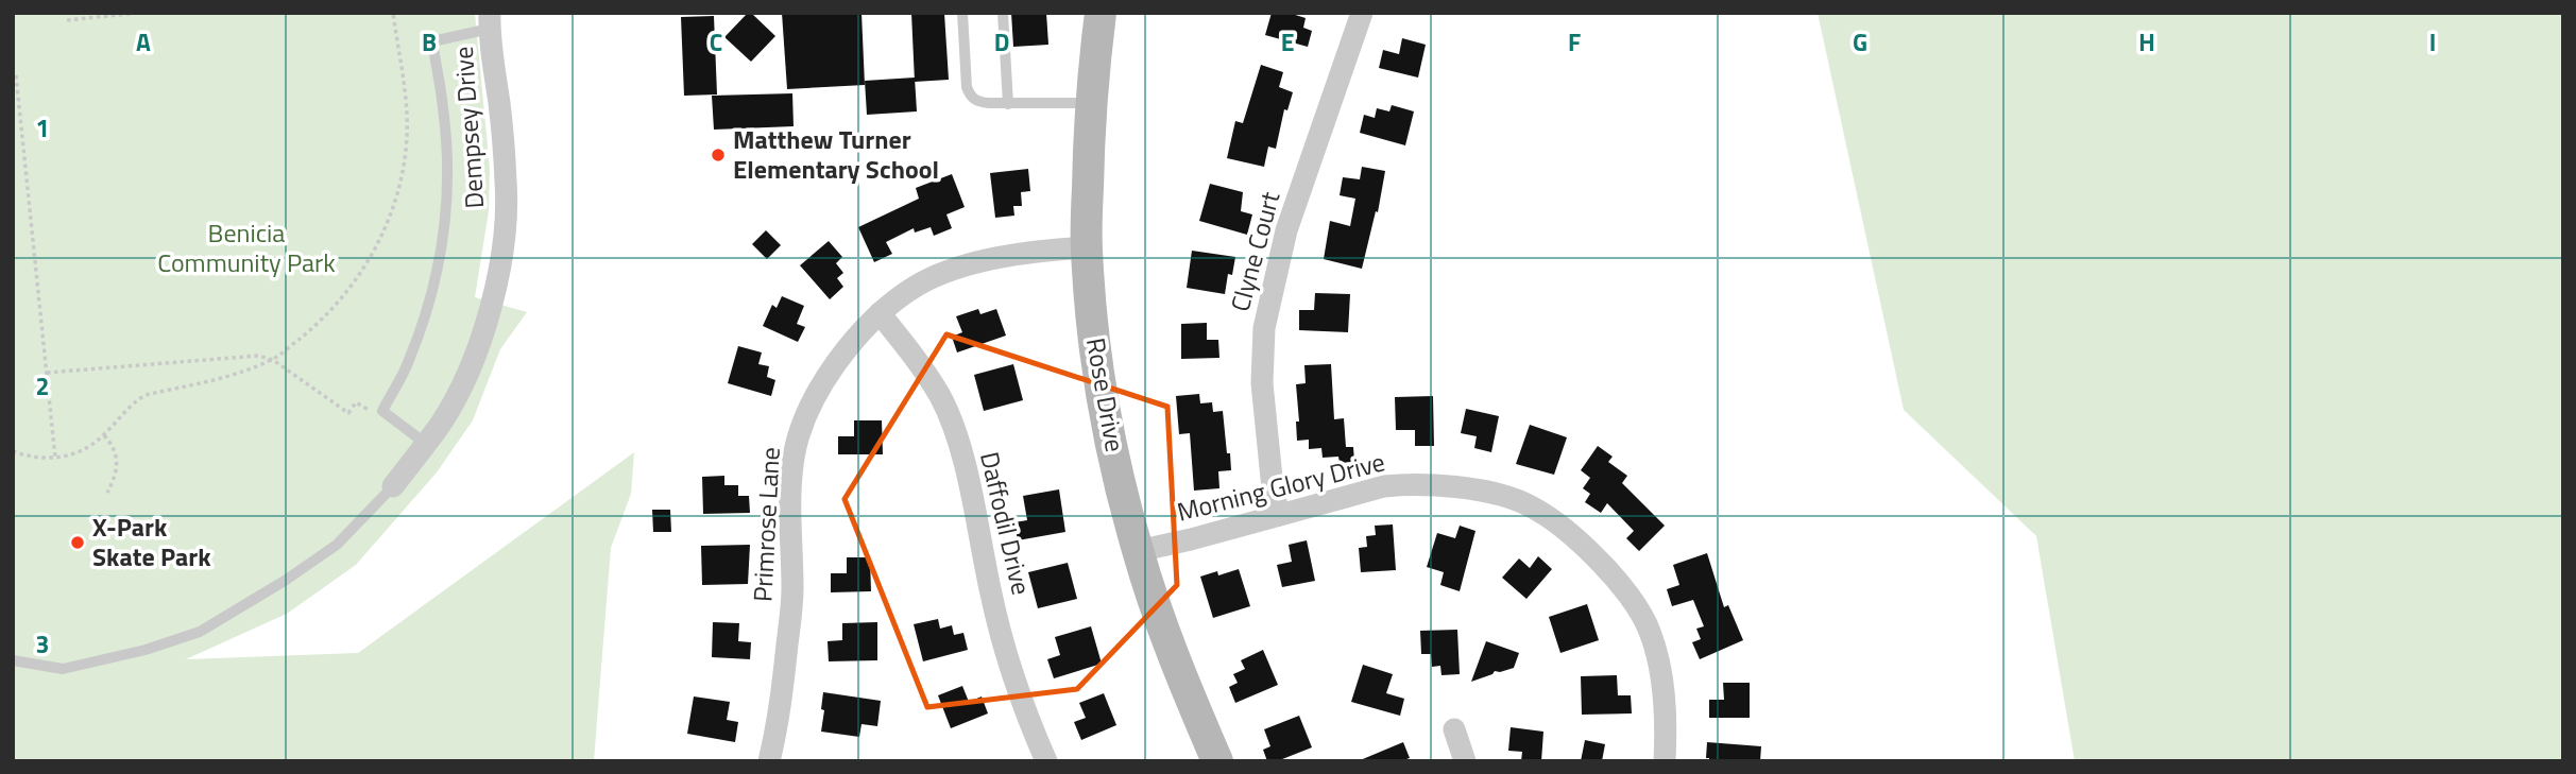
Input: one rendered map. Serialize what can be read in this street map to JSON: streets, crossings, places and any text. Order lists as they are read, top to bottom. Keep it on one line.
{"streets":{"main road":["Rose Drive"],"street":["Dempsey Drive","Clyne Court","Morning Glory Drive","Daffodil Drive","Primrose Lane"]},"crossings":[["Clyne Court","Morning Glory Drive"],["Rose Drive","Morning Glory Drive"],["Rose Drive","Primrose Lane"],["Daffodil Drive","Primrose Lane"]],"parks":["Benicia Community Park"],"places":["Matthew Turner Elementary School","X-Park Skate Park"],"grid":{"columns":["A","B","C","D","E","F","G","H","I"],"rows":["1","2","3"]}}
